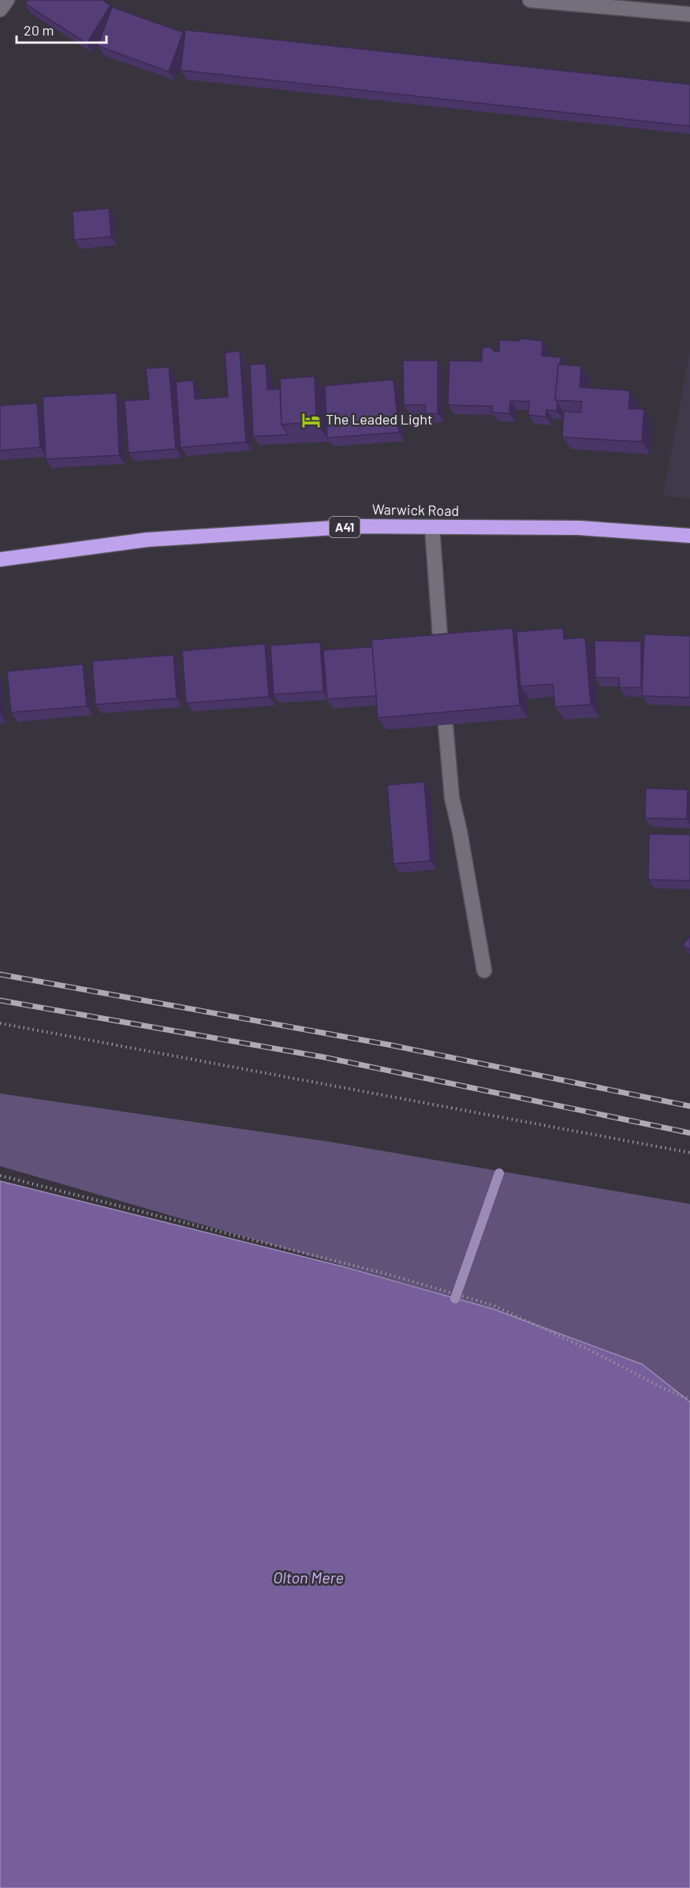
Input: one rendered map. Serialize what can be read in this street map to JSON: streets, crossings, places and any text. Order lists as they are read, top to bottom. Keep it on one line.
{"streets":{"highway":["Warwick Road","A41"]},"water":["Olton Mere"],"places":{"hotel":["The Leaded Light"]},"scale_bar":"20 m"}
